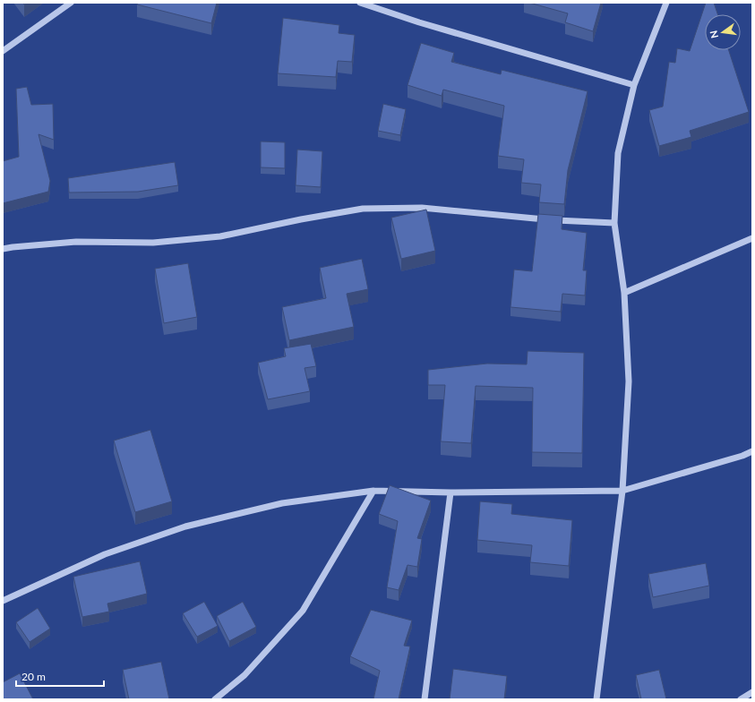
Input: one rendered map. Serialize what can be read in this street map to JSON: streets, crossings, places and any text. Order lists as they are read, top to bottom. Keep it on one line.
{"scale_bar":"20 m","north":"left"}
